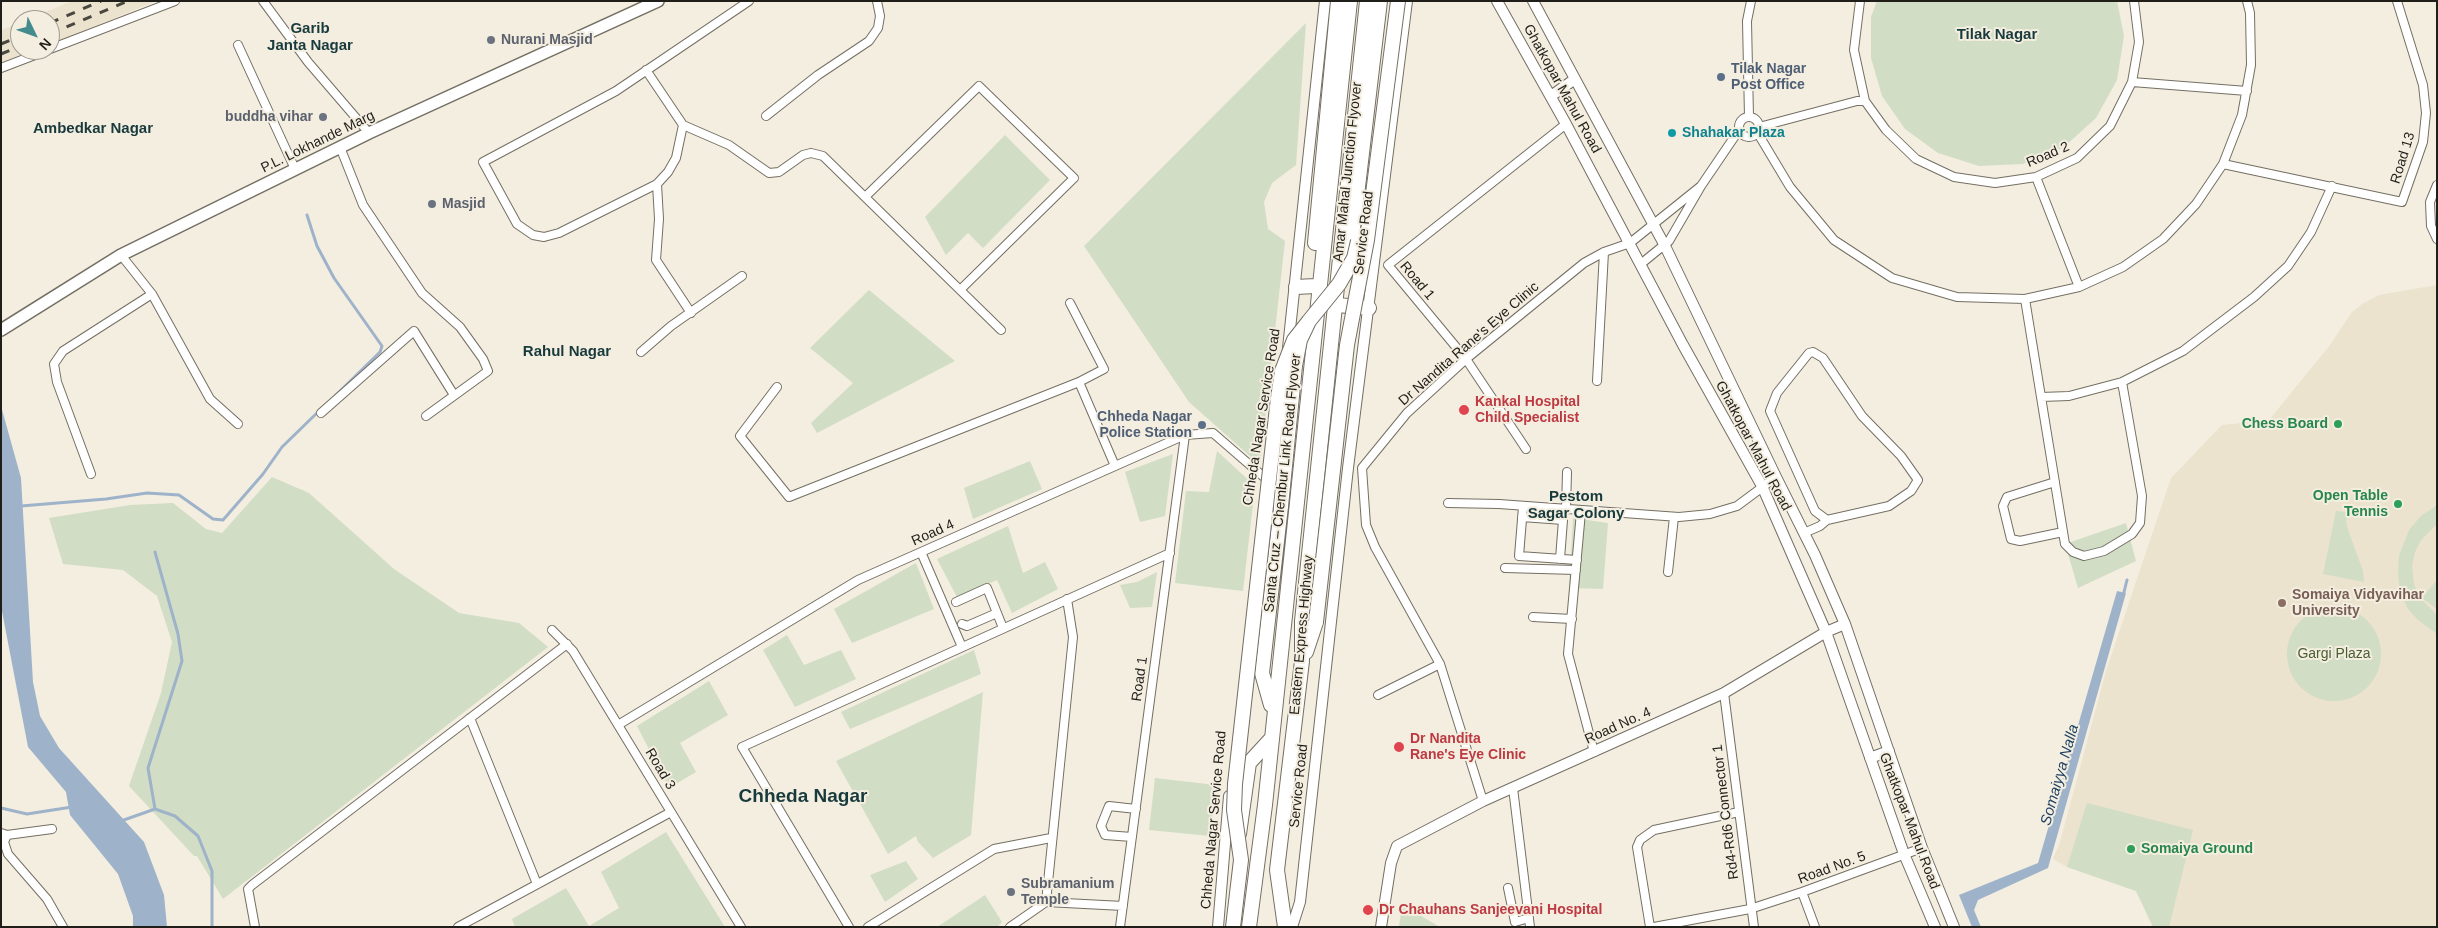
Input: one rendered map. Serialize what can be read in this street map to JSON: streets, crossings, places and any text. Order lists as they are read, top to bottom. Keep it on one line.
{"streets":{"highway":["Amar Mahal Junction Flyover","Santa Cruz – Chembur Link Road Flyover","Eastern Express Highway"],"main road":["P.L. Lokhande Marg"],"street":["Ghatkopar Mahul Road","Road 2","Road 13","Service Road","Road 1","Dr Nandita Rane's Eye Clinic","Chheda Nagar Service Road","Road 4","Road No. 4","Road 3","Rd4-Rd6 Connector 1","Road No. 5"]},"crossings":[["Ghatkopar Mahul Road","Road 1"],["Ghatkopar Mahul Road","Dr Nandita Rane's Eye Clinic"],["Ghatkopar Mahul Road","Road No. 4"],["Ghatkopar Mahul Road","Road No. 5"],["Amar Mahal Junction Flyover","Eastern Express Highway"],["Road 1","Dr Nandita Rane's Eye Clinic"],["Road 1","Road 4"],["Chheda Nagar Service Road","Road 4"],["Santa Cruz – Chembur Link Road Flyover","Eastern Express Highway"],["Road 4","Road 3"],["Road No. 4","Rd4-Rd6 Connector 1"],["Rd4-Rd6 Connector 1","Road No. 5"]],"districts":["Garib Janta Nagar","Tilak Nagar","Ambedkar Nagar","Rahul Nagar","Pestom Sagar Colony","Chheda Nagar"],"water":["Somaiyya Nalla"],"parks":["Gargi Plaza"],"places":["Nurani Masjid","Tilak Nagar Post Office","buddha vihar","Shahakar Plaza","Masjid","Kankal Hospital Child Specialist","Chess Board","Chheda Nagar Police Station","Open Table Tennis","Somaiya Vidyavihar University","Dr Nandita Rane's Eye Clinic","Somaiya Ground","Subramanium Temple","Dr Chauhans Sanjeevani Hospital"],"north":"bottom right"}
